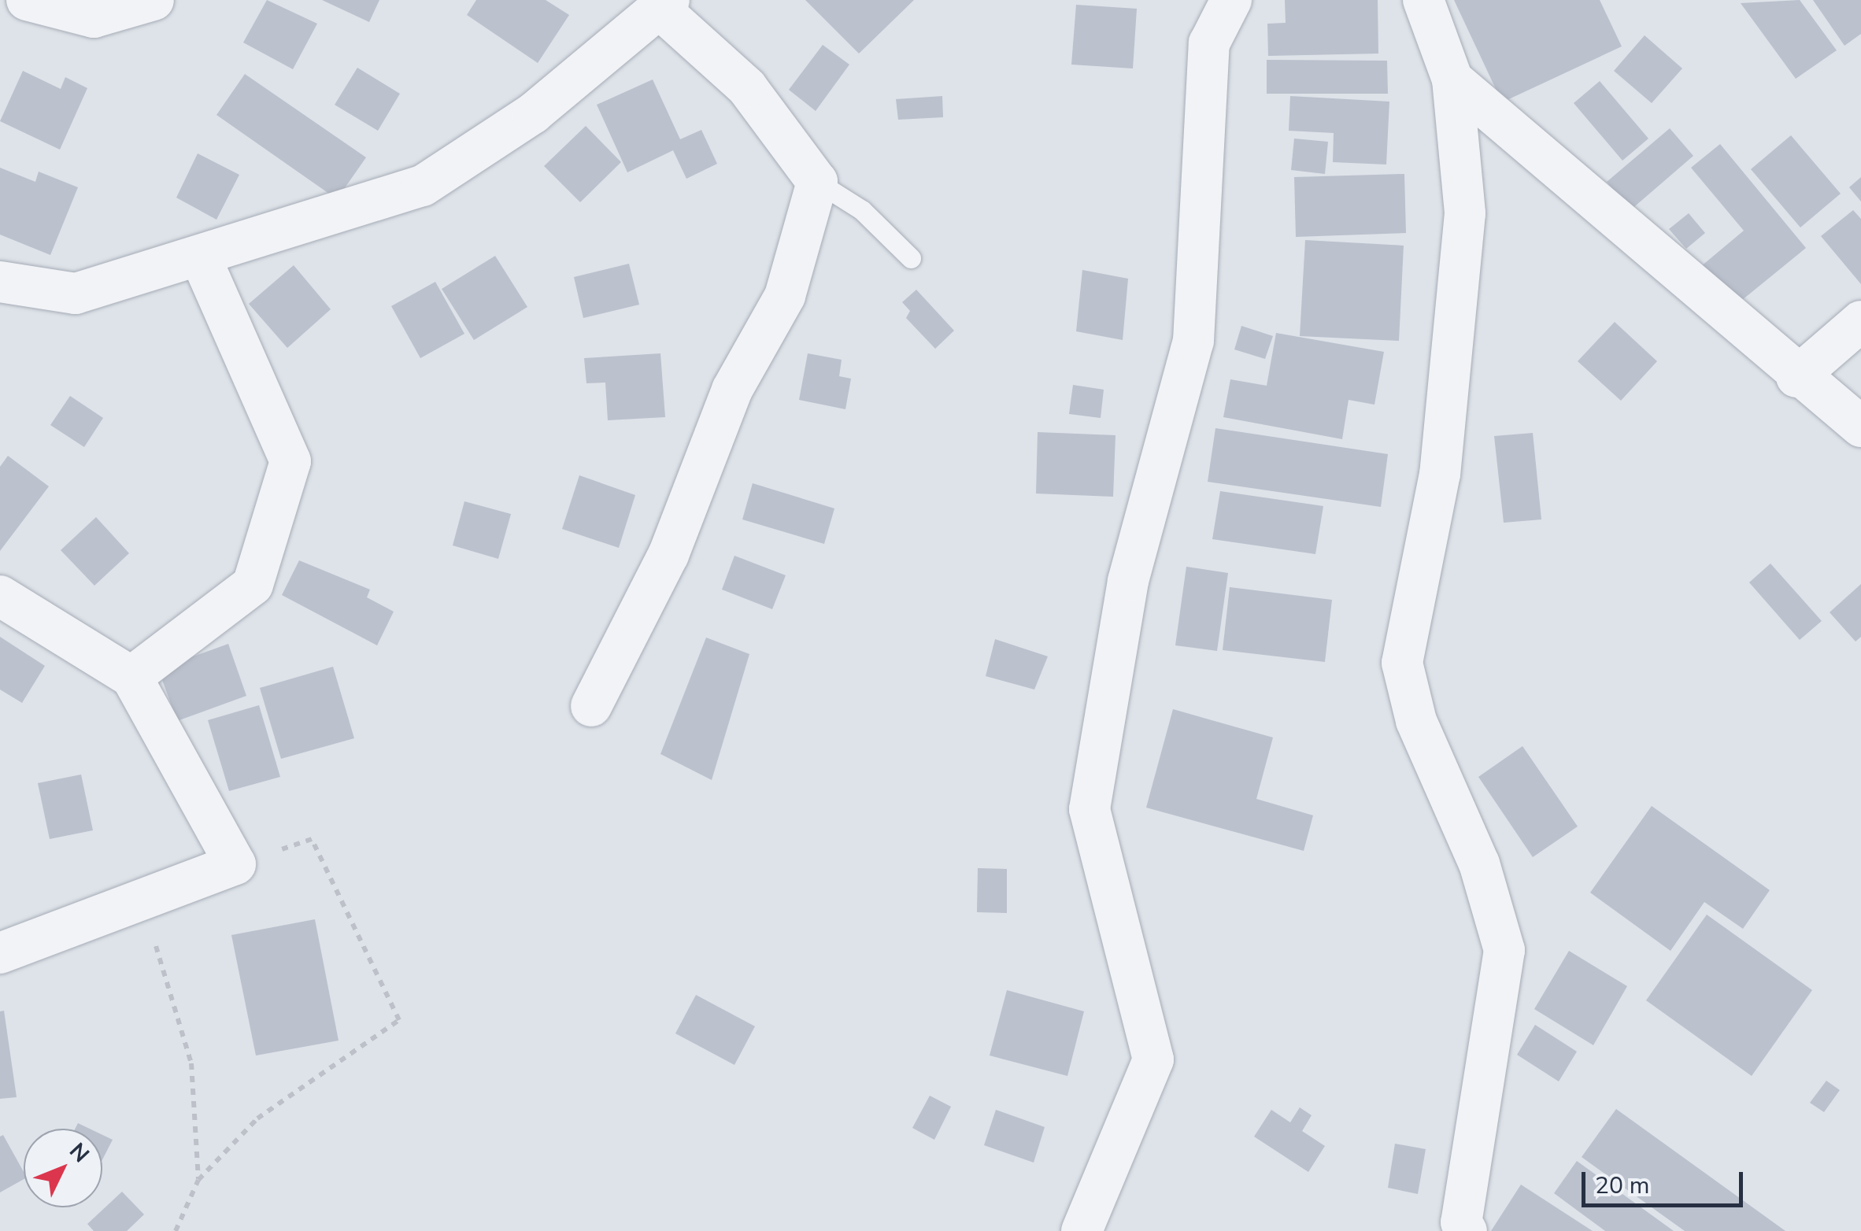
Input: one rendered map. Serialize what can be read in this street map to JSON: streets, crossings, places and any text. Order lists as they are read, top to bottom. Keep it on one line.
{"scale_bar":"20 m","north":"top right"}
